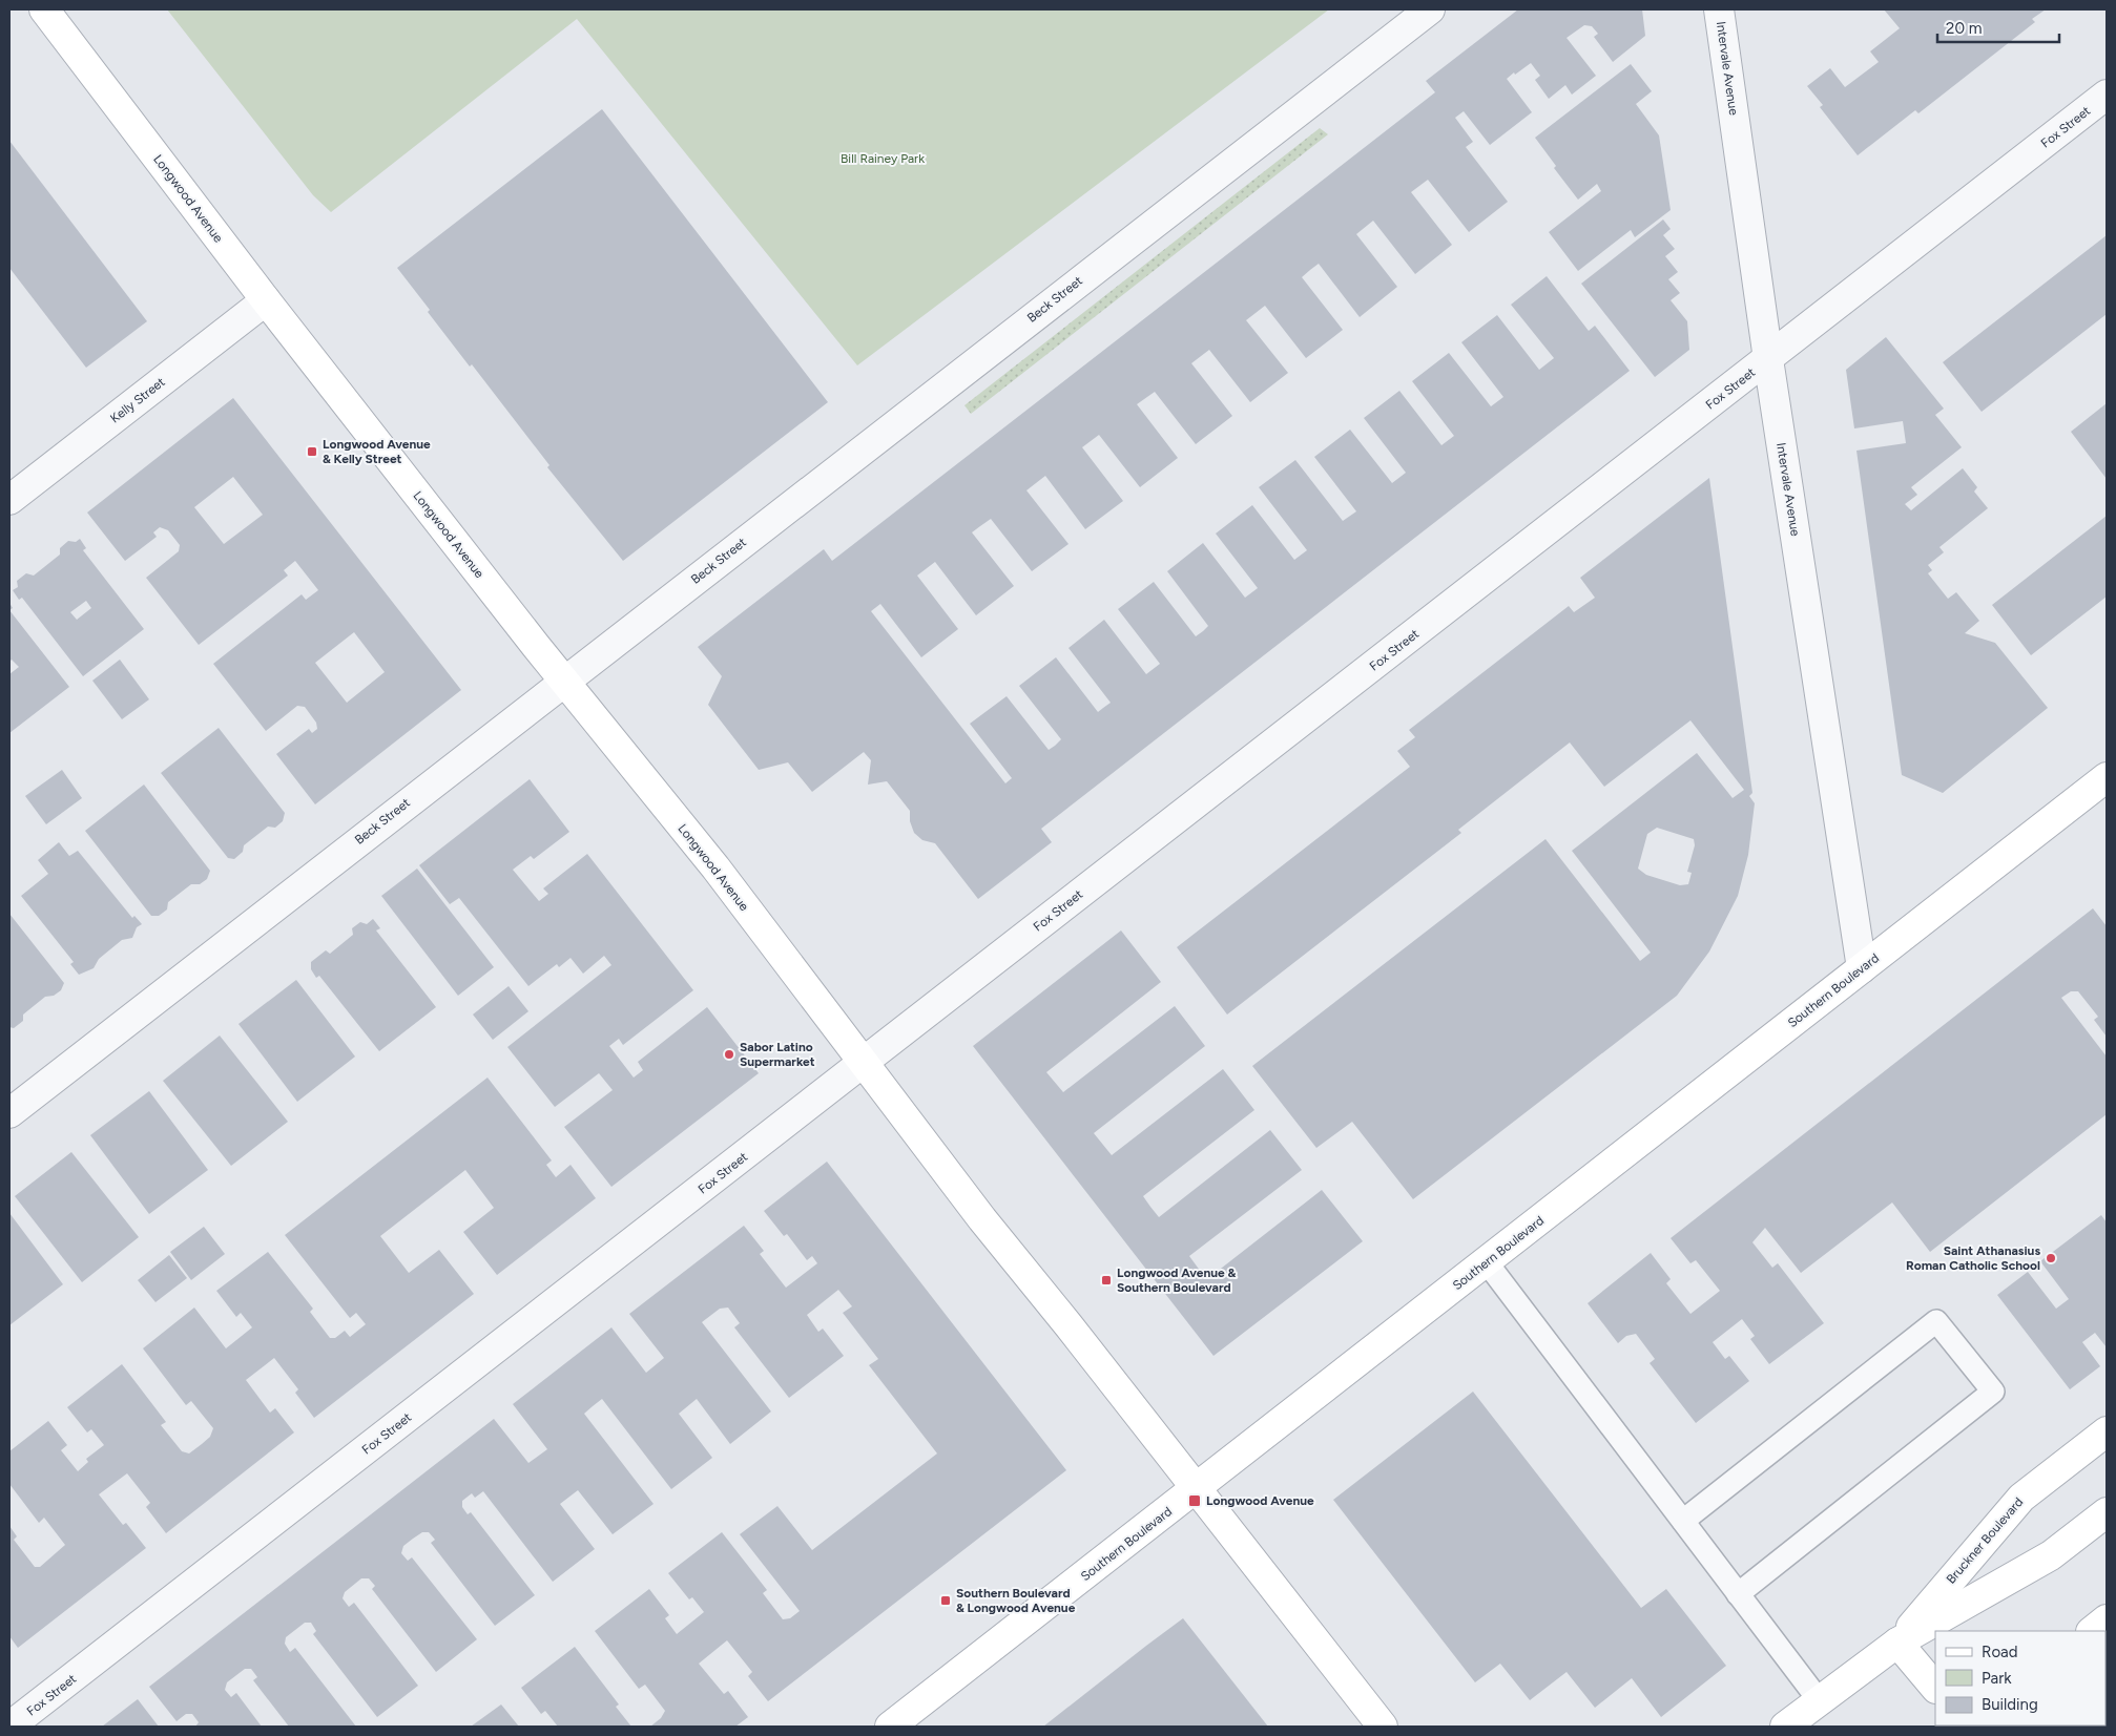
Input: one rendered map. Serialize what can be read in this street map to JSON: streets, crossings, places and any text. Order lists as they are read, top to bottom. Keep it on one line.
{"streets":{"main road":["Longwood Avenue","Southern Boulevard","Bruckner Boulevard"],"street":["Intervale Avenue","Fox Street","Beck Street","Kelly Street"]},"crossings":[["Intervale Avenue","Fox Street"],["Intervale Avenue","Southern Boulevard"],["Fox Street","Longwood Avenue"],["Longwood Avenue","Beck Street"],["Longwood Avenue","Kelly Street"],["Longwood Avenue","Southern Boulevard"]],"parks":["Bill Rainey Park"],"places":{"transit":["Longwood Avenue & Kelly Street","Longwood Avenue & Southern Boulevard","Longwood Avenue","Southern Boulevard & Longwood Avenue"],"other":["Sabor Latino Supermarket","Saint Athanasius Roman Catholic School"]},"legend":["Road","Park","Building"],"scale_bar":"20 m"}
